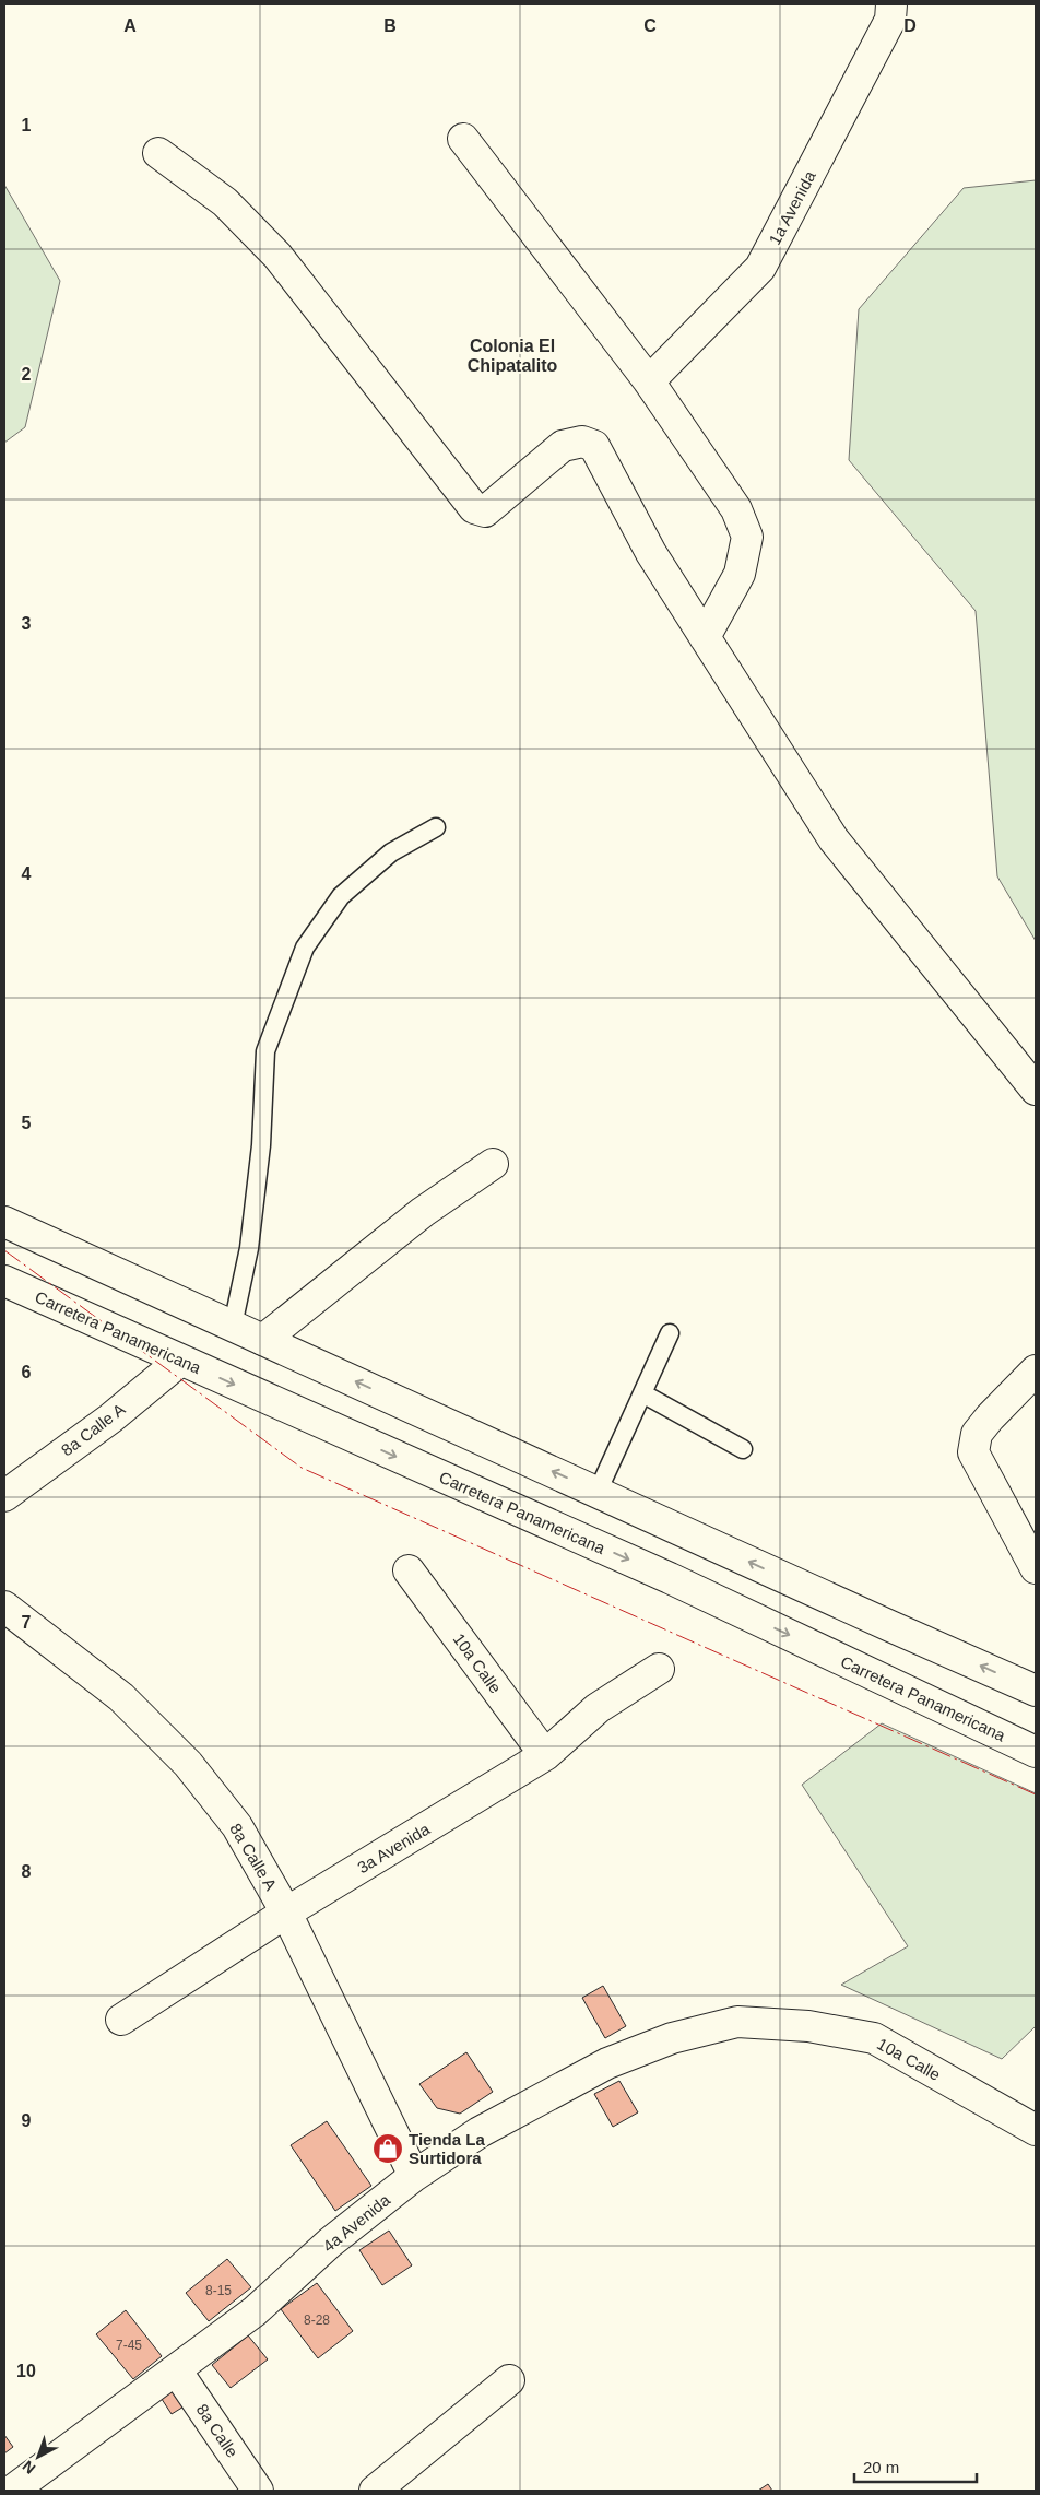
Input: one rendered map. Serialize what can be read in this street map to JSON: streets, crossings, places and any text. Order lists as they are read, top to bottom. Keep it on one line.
{"streets":{"main road":["1a Avenida","Carretera Panamericana","8a Calle A","10a Calle","3a Avenida","4a Avenida","8a Calle"]},"crossings":[["Carretera Panamericana","8a Calle A"],["8a Calle A","3a Avenida"],["8a Calle A","4a Avenida"],["10a Calle","3a Avenida"],["10a Calle","4a Avenida"],["4a Avenida","8a Calle"]],"districts":["Colonia El Chipatalito"],"places":{"shop":["Tienda La Surtidora"]},"house_numbers":["8-15","8-28","7-45"],"scale_bar":"20 m","north":"bottom left","grid":{"columns":["A","B","C","D"],"rows":["1","2","3","4","5","6","7","8","9","10"]}}
